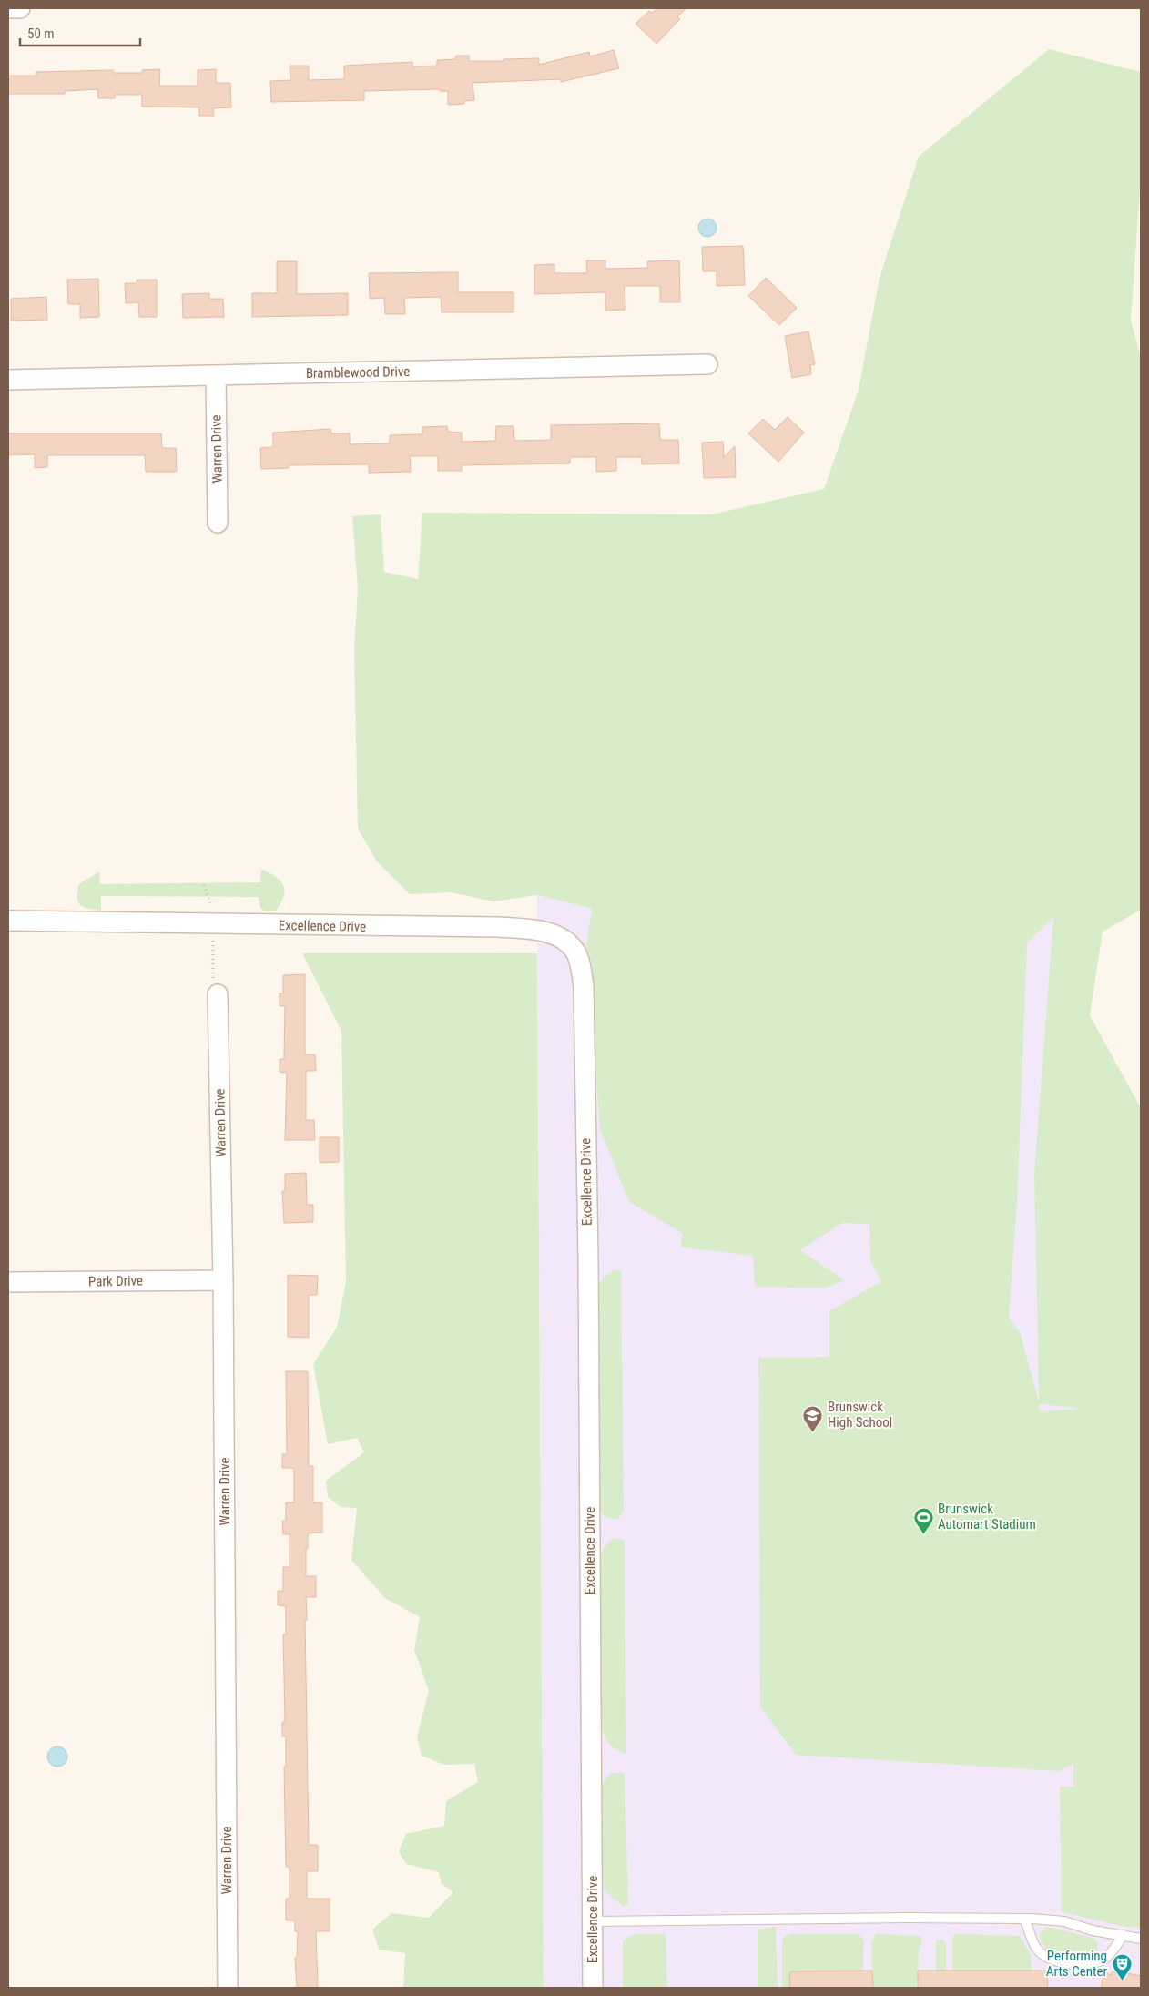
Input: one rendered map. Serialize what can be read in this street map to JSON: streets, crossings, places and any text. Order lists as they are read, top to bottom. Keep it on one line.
{"streets":{"street":["Bramblewood Drive","Warren Drive","Excellence Drive","Park Drive"]},"crossings":[["Bramblewood Drive","Warren Drive"],["Warren Drive","Park Drive"]],"places":{"school or university":["Brunswick High School"],"sports":["Brunswick Automart Stadium"],"theatre":["Performing Arts Center"]},"scale_bar":"50 m"}
